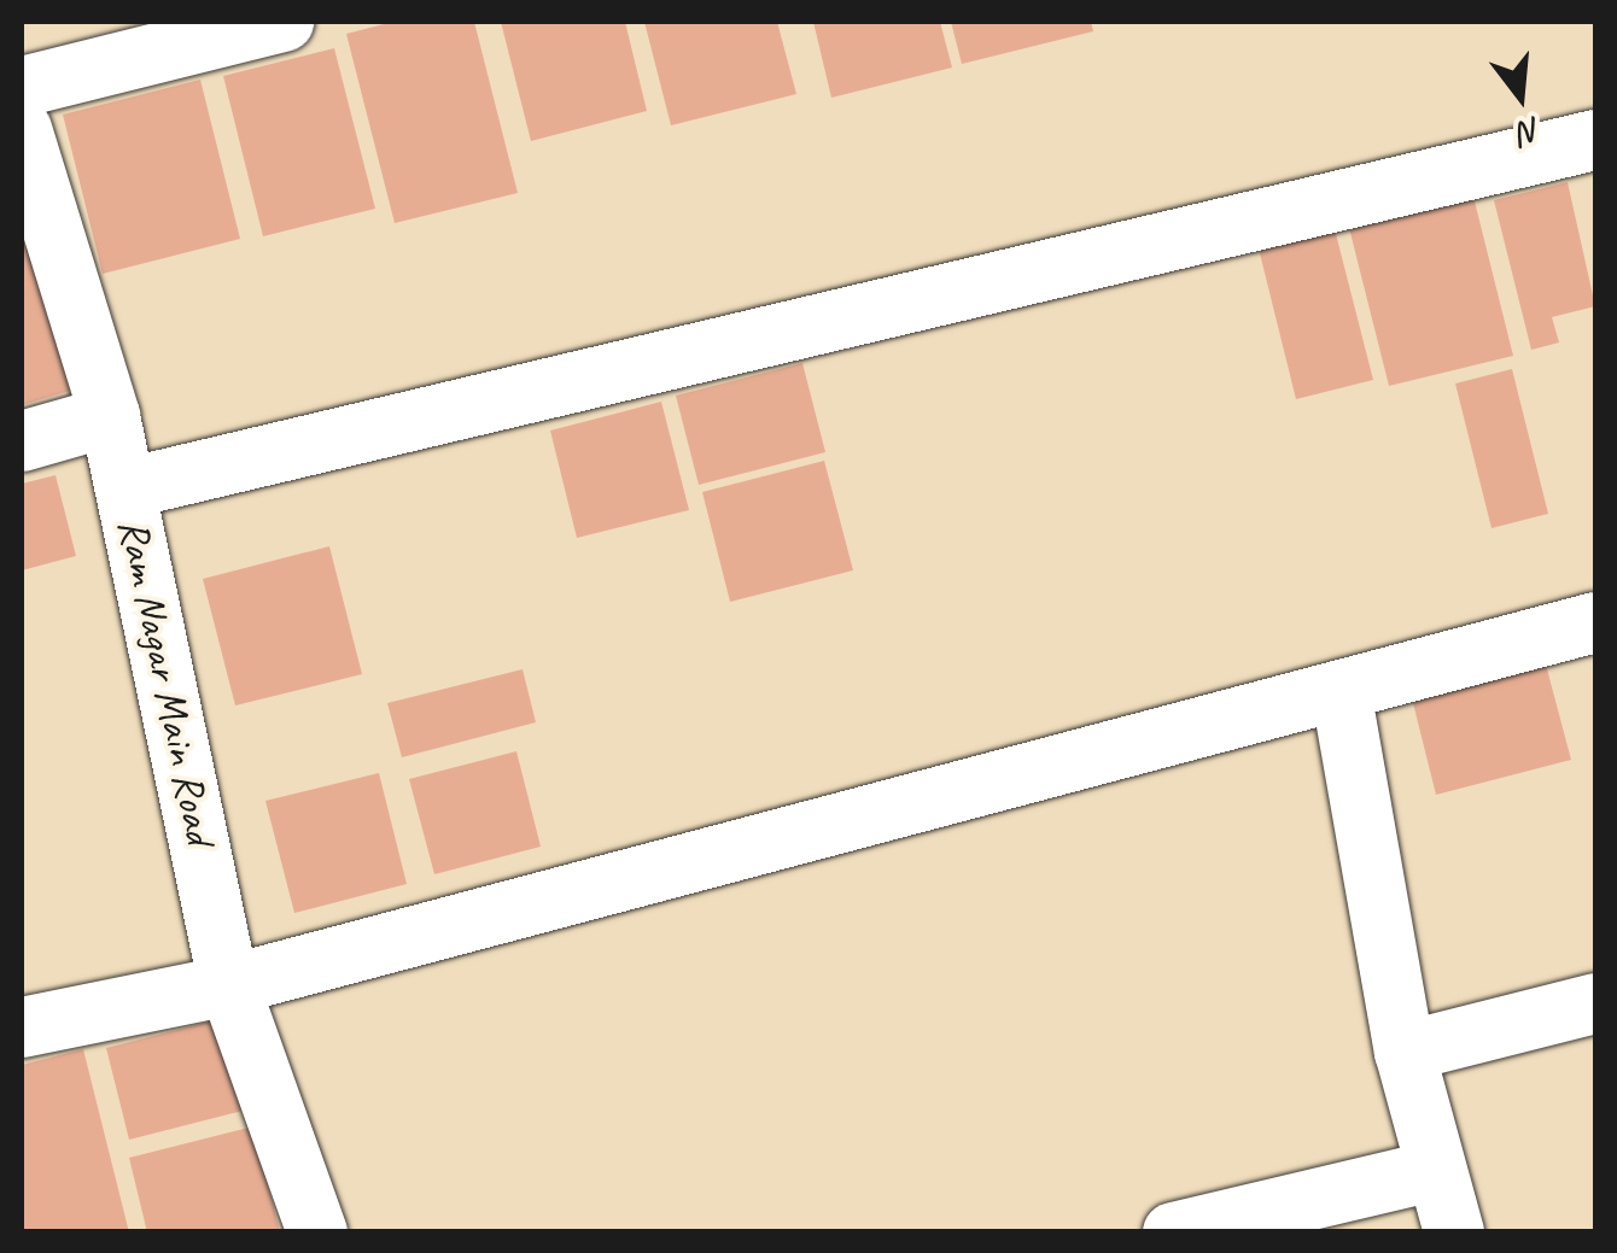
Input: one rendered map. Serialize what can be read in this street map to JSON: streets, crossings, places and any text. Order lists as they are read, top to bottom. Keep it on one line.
{"streets":{"street":["Ram Nagar Main Road"]},"north":"bottom"}
